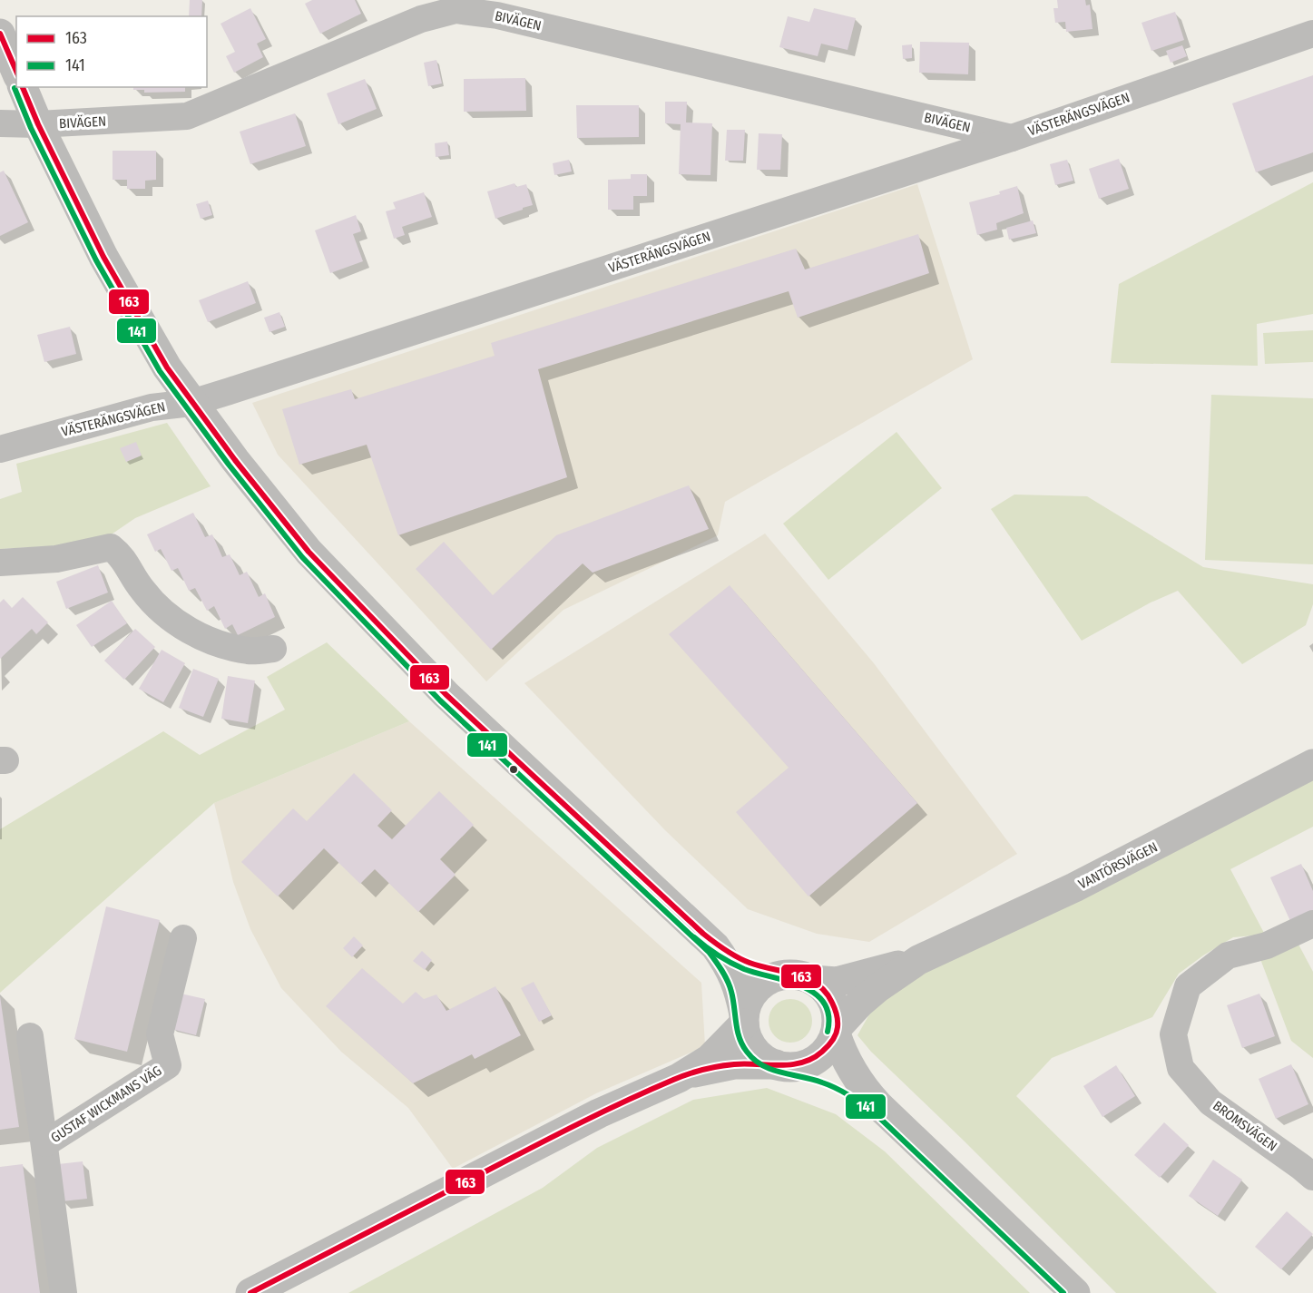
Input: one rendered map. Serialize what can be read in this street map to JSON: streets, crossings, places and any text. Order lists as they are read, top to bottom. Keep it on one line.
{"streets":{"street":["BIVÄGEN","VÄSTERÄNGSVÄGEN","VANTÖRSVÄGEN","GUSTAF WICKMANS VÄG","BROMSVÄGEN"]},"crossings":[["BIVÄGEN","VÄSTERÄNGSVÄGEN"]],"lines":["transit line 163","transit line 141"],"legend":["163","141"]}
